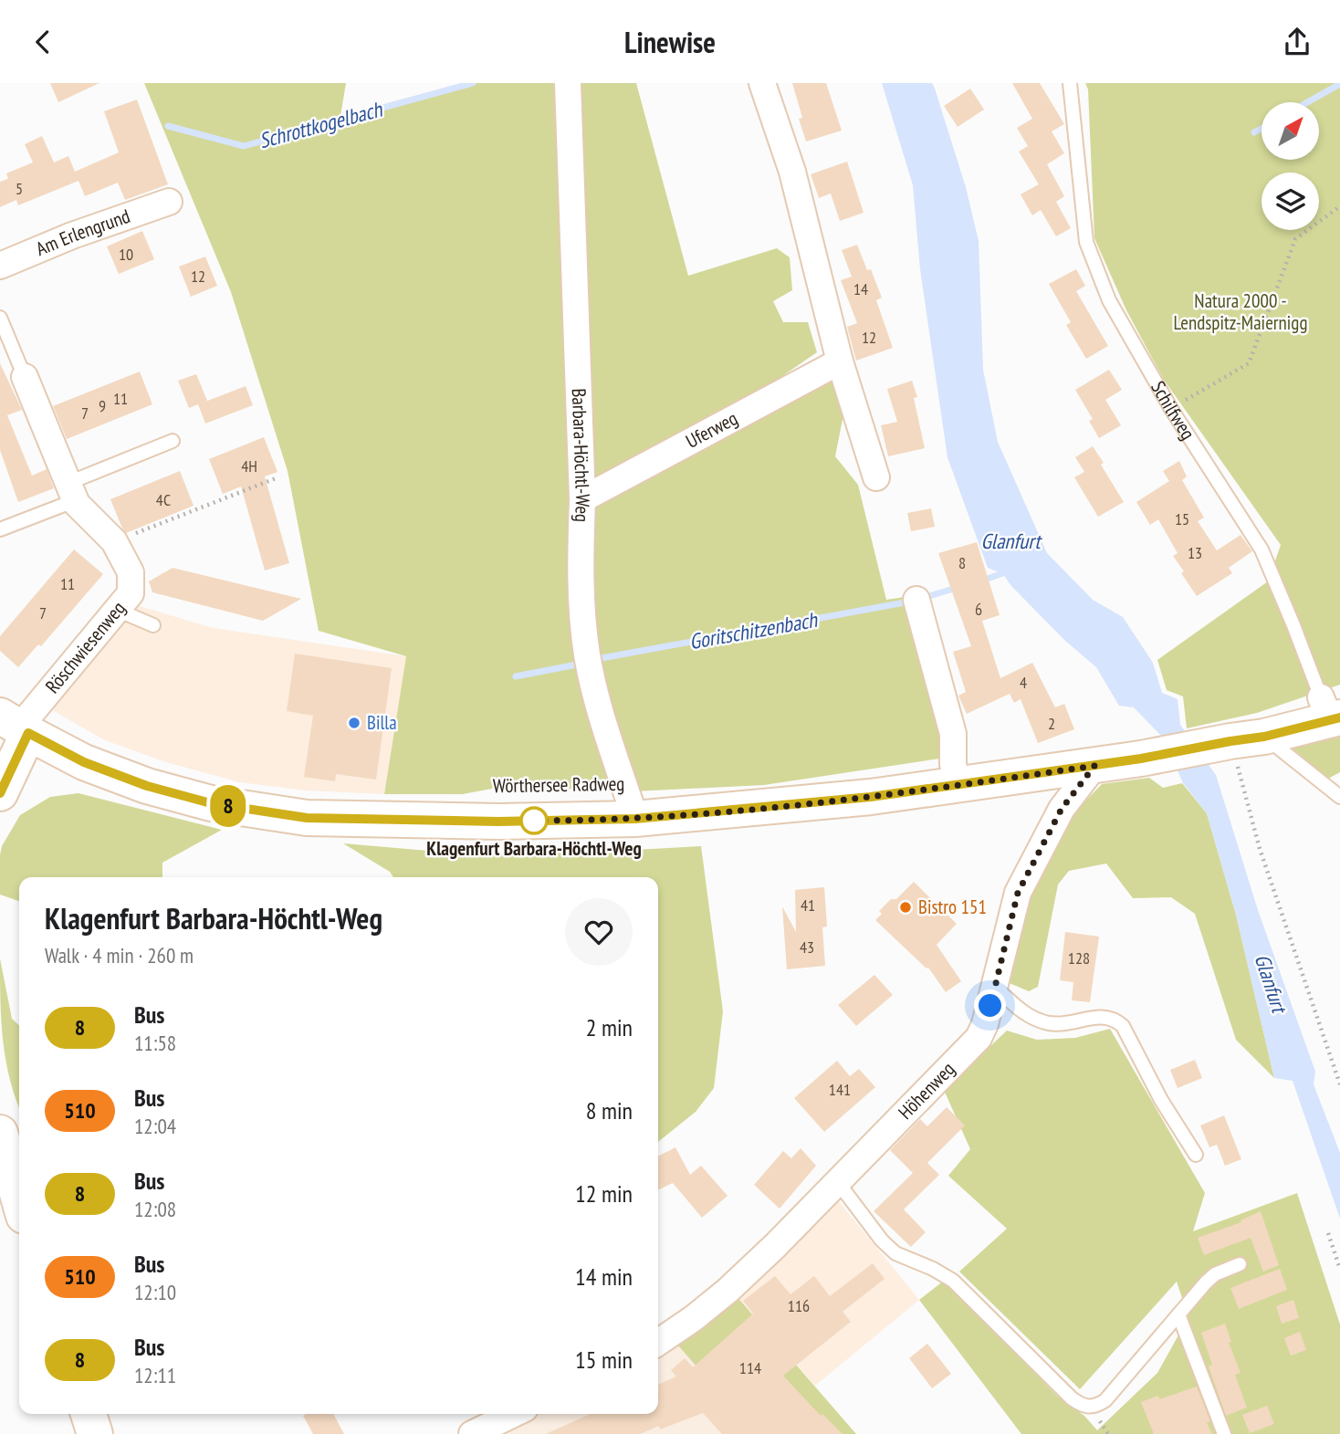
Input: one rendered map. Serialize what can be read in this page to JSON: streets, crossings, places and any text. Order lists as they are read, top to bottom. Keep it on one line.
{"streets":{"street":["Am Erlengrund","Uferweg","Barbara-Höchtl-Weg","Röschwiesenweg","Höhenweg"],"lane":["Schilfweg"]},"crossings":[["Uferweg","Barbara-Höchtl-Weg"]],"water":["Schrottkogelbach","Glanfurt","Goritschitzenbach"],"parks":["Natura 2000 - Lendspitz-Maiernigg"],"places":["Billa","Klagenfurt Barbara-Höchtl-Weg","Bistro 151"],"lines":["bus line 8"],"house_numbers":["5","10","12","14","12","11","9","7","4H","4C","15","13","8","11","6","7","4","2","41","43","128","141","116","114"],"north":"top right","page":{"header":"Linewise","on_map":"8","heading":["Klagenfurt Barbara-Höchtl-Weg","Walk · 4 min · 260 m"],"list":[{"mark":"8","name":"Bus","note":"11:58","value":"2 min"},{"mark":"510","name":"Bus","note":"12:04","value":"8 min"},{"mark":"8","name":"Bus","note":"12:08","value":"12 min"},{"mark":"510","name":"Bus","note":"12:10","value":"14 min"},{"mark":"8","name":"Bus","note":"12:11","value":"15 min"}]}}
